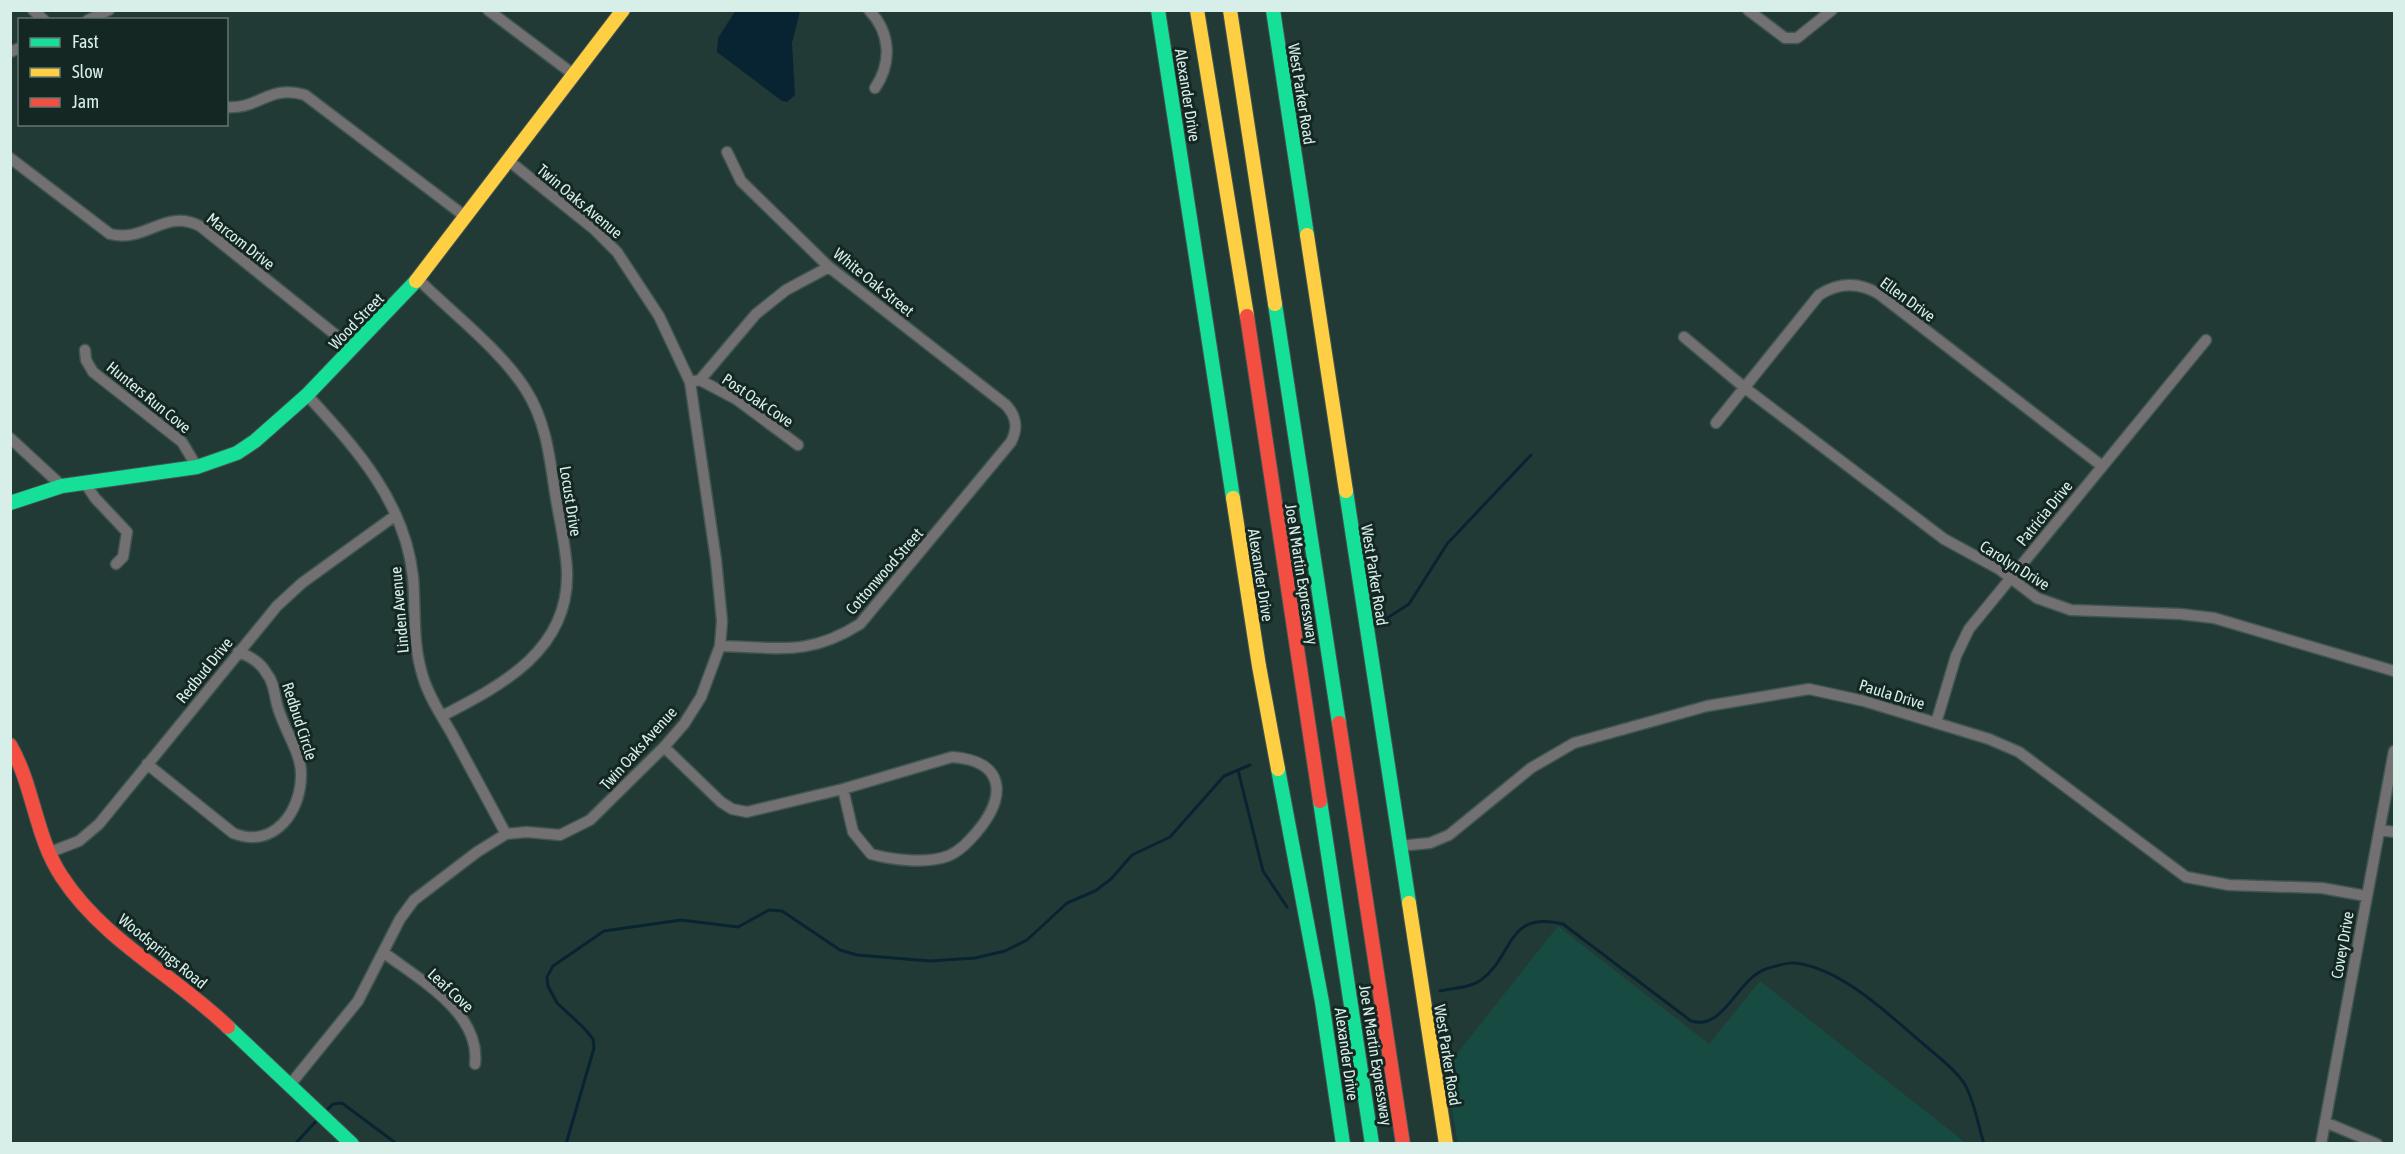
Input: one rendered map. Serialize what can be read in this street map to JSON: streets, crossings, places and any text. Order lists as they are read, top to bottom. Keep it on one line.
{"streets":{"main road":["West Parker Road","Alexander Drive","Wood Street","Joe N Martin Expressway","Woodsprings Road"],"street":["Twin Oaks Avenue","Marcom Drive","White Oak Street","Ellen Drive","Hunters Run Cove","Post Oak Cove","Locust Drive","Patricia Drive","Carolyn Drive","Cottonwood Street","Linden Avenue","Redbud Drive","Paula Drive","Redbud Circle","Covey Drive","Leaf Cove"]},"crossings":[["West Parker Road","Paula Drive"],["Twin Oaks Avenue","Wood Street"],["Twin Oaks Avenue","Post Oak Cove"],["Twin Oaks Avenue","Cottonwood Street"],["Twin Oaks Avenue","Linden Avenue"],["Twin Oaks Avenue","Woodsprings Road"],["Twin Oaks Avenue","Leaf Cove"],["Marcom Drive","Wood Street"],["White Oak Street","Cottonwood Street"],["Ellen Drive","Patricia Drive"],["Ellen Drive","Carolyn Drive"],["Wood Street","Hunters Run Cove"],["Wood Street","Locust Drive"],["Wood Street","Linden Avenue"],["Locust Drive","Linden Avenue"],["Patricia Drive","Carolyn Drive"],["Patricia Drive","Paula Drive"],["Linden Avenue","Redbud Drive"],["Redbud Drive","Redbud Circle"],["Redbud Drive","Woodsprings Road"],["Paula Drive","Covey Drive"]],"legend":["Fast","Slow","Jam"]}
